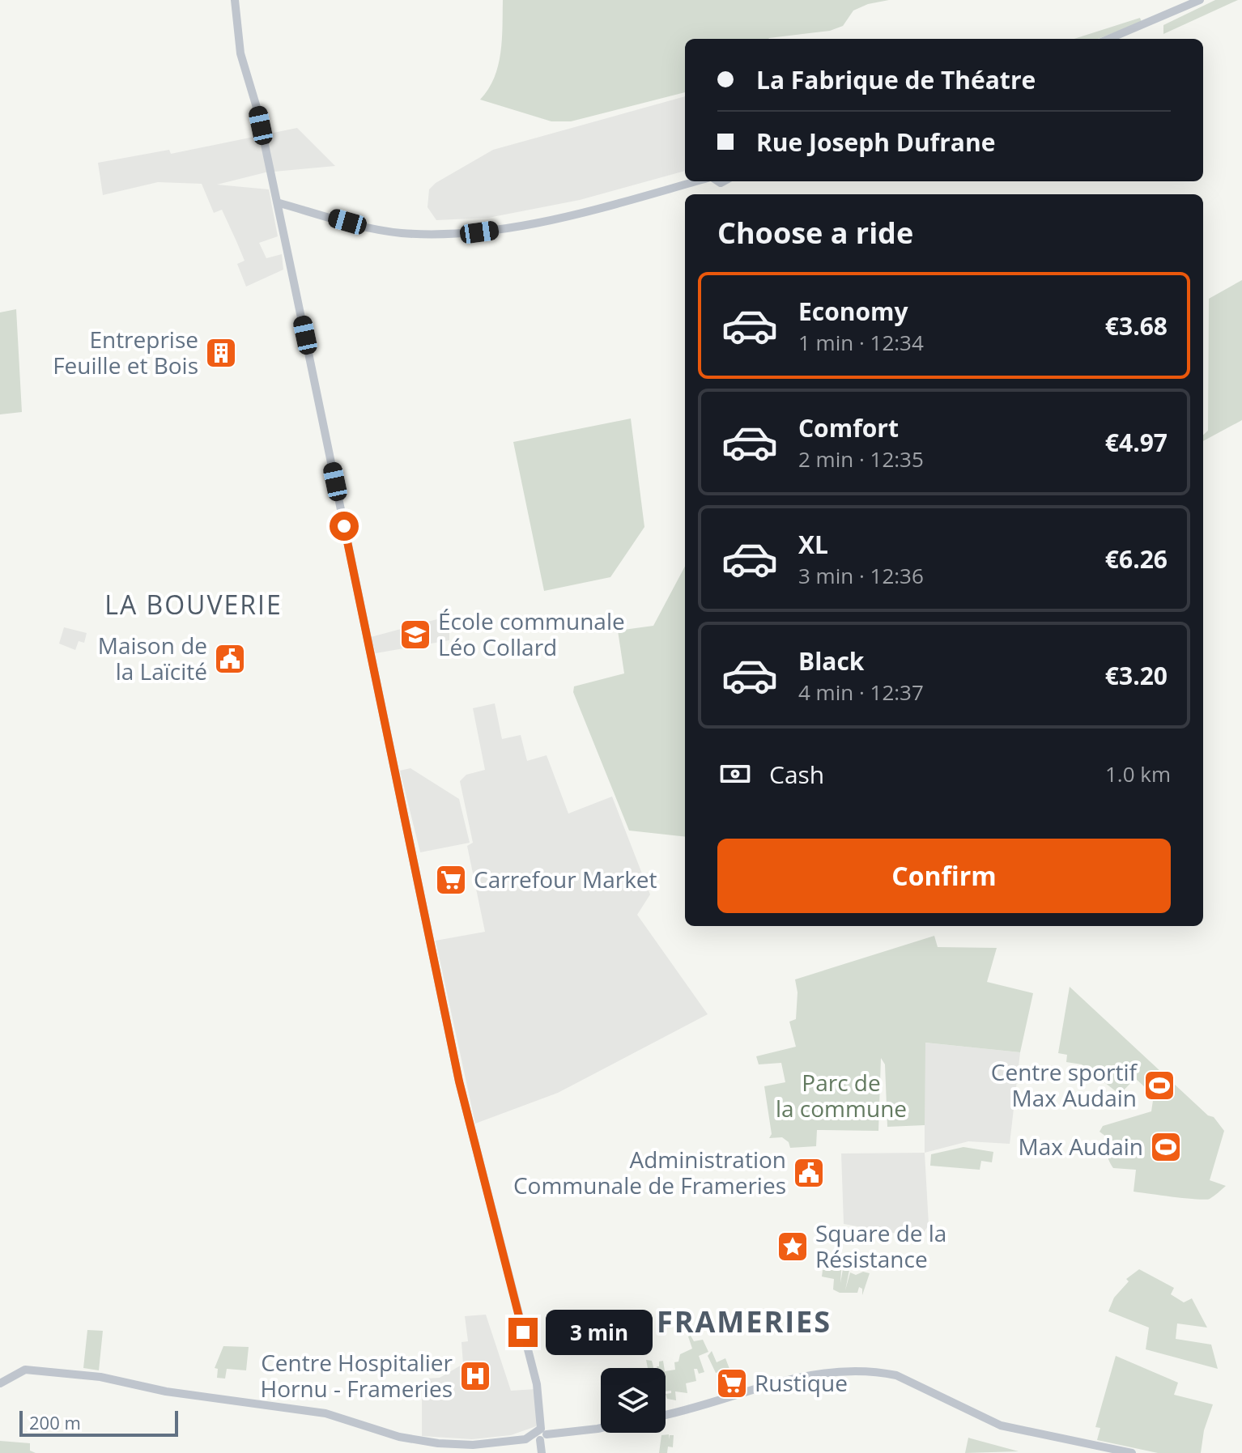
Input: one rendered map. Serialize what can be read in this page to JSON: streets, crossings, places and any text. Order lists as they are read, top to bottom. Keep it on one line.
{"districts":["LA BOUVERIE","FRAMERIES"],"parks":["Parc de la commune"],"places":{"building":["Entreprise Feuille et Bois"],"school or university":["École communale Léo Collard"],"public building":["Maison de la Laïcité","Administration Communale de Frameries"],"supermarket":["Carrefour Market","Rustique"],"sports":["Centre sportif Max Audain","Max Audain"],"place":["Square de la Résistance"],"hospital":["Centre Hospitalier Hornu - Frameries"]},"scale_bar":"200 m","page":{"banner":["La Fabrique de Théatre","Rue Joseph Dufrane"],"heading":"Choose a ride","list":[{"name":"Economy","note":"1 min · 12:34","value":"€3.68"},{"name":"Comfort","note":"2 min · 12:35","value":"€4.97"},{"name":"XL","note":"3 min · 12:36","value":"€6.26"},{"name":"Black","note":"4 min · 12:37","value":"€3.20"}],"pay":["Cash","1.0 km"],"buttons":"Confirm","bubble":"3 min","scale":"200 m"}}
